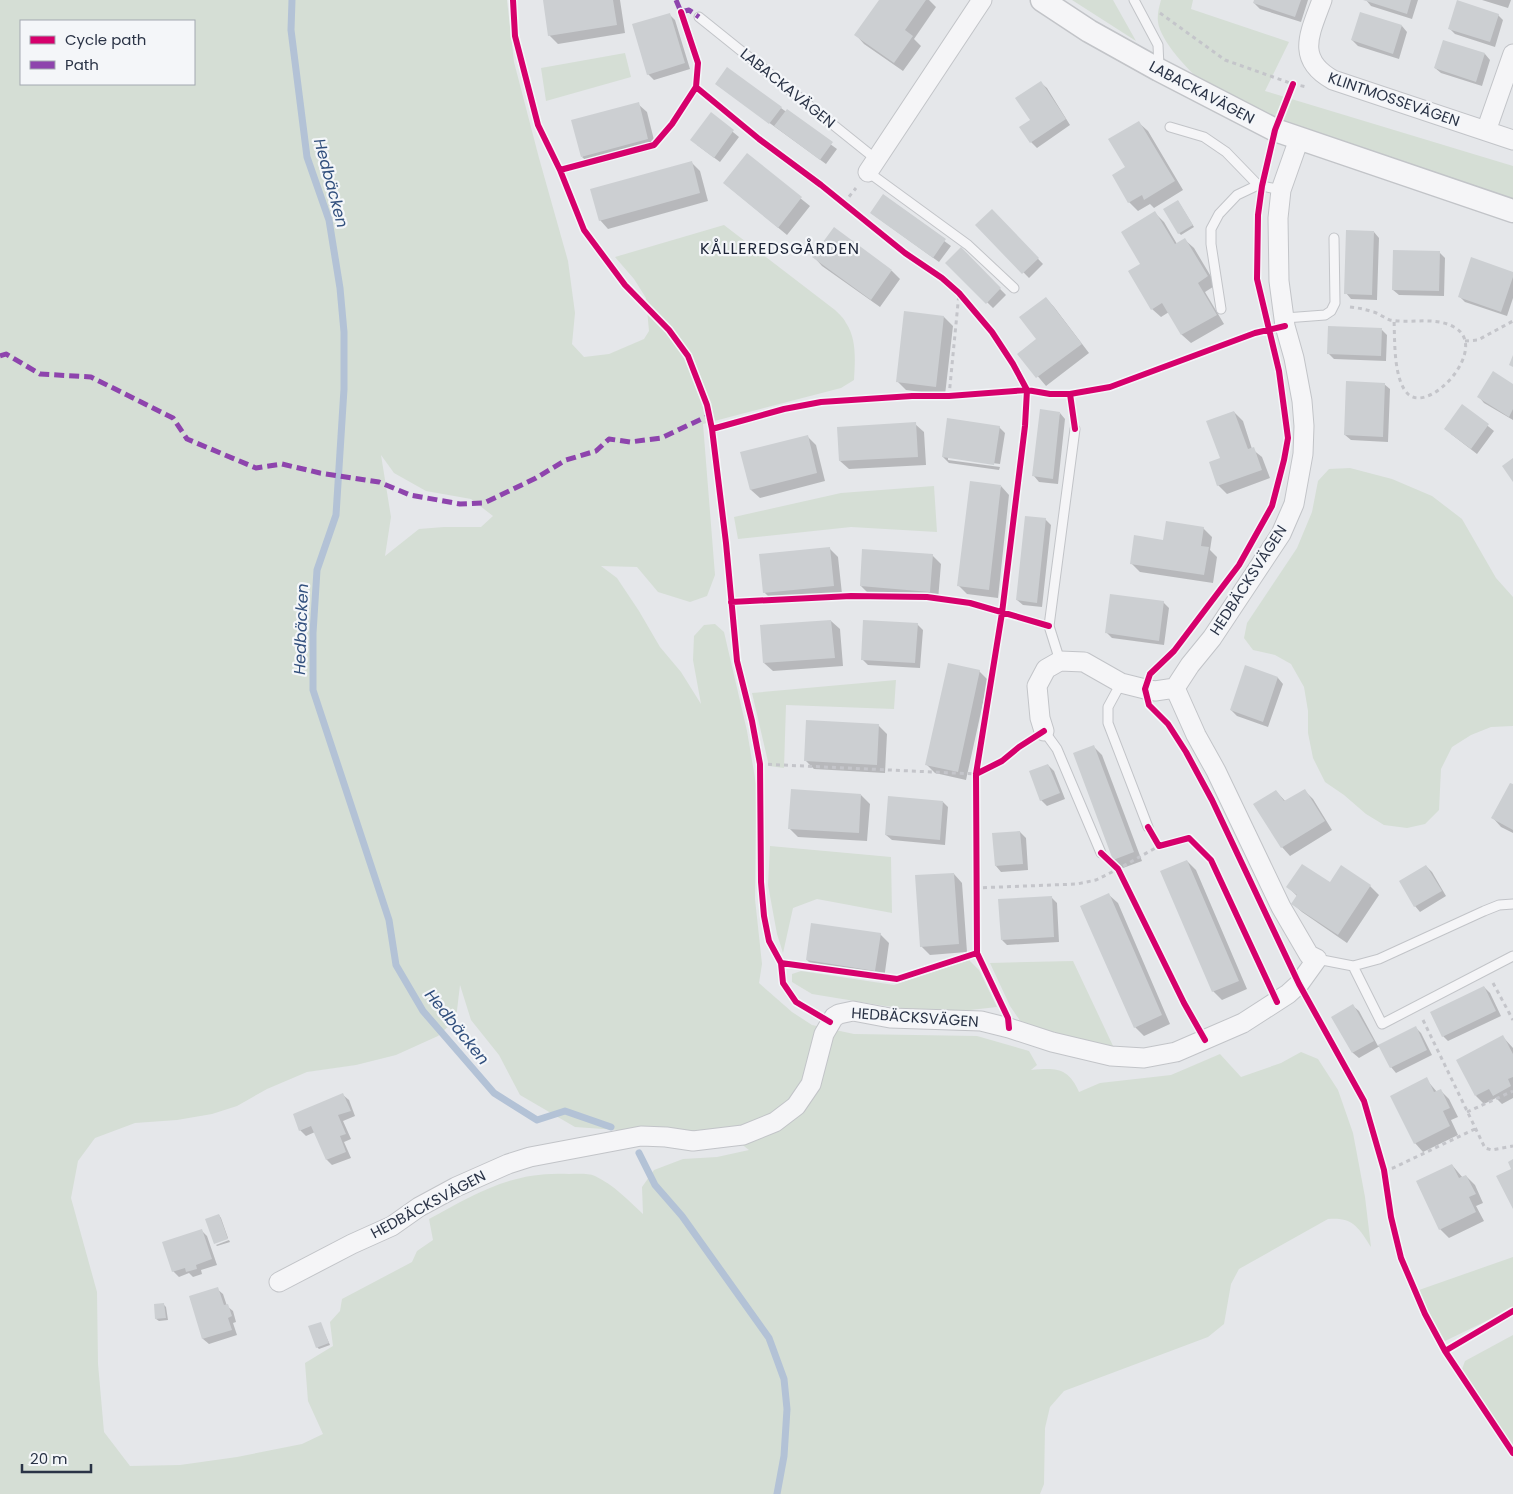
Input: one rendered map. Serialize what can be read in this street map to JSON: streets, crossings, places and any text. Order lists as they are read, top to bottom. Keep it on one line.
{"streets":{"street":["LABACKAVÄGEN","KLINTMOSSEVÄGEN","HEDBÄCKSVÄGEN"]},"crossings":[["LABACKAVÄGEN","HEDBÄCKSVÄGEN"]],"districts":["KÅLLEREDSGÅRDEN"],"water":["Hedbäcken"],"legend":["Cycle path","Path"],"scale_bar":"20 m"}
